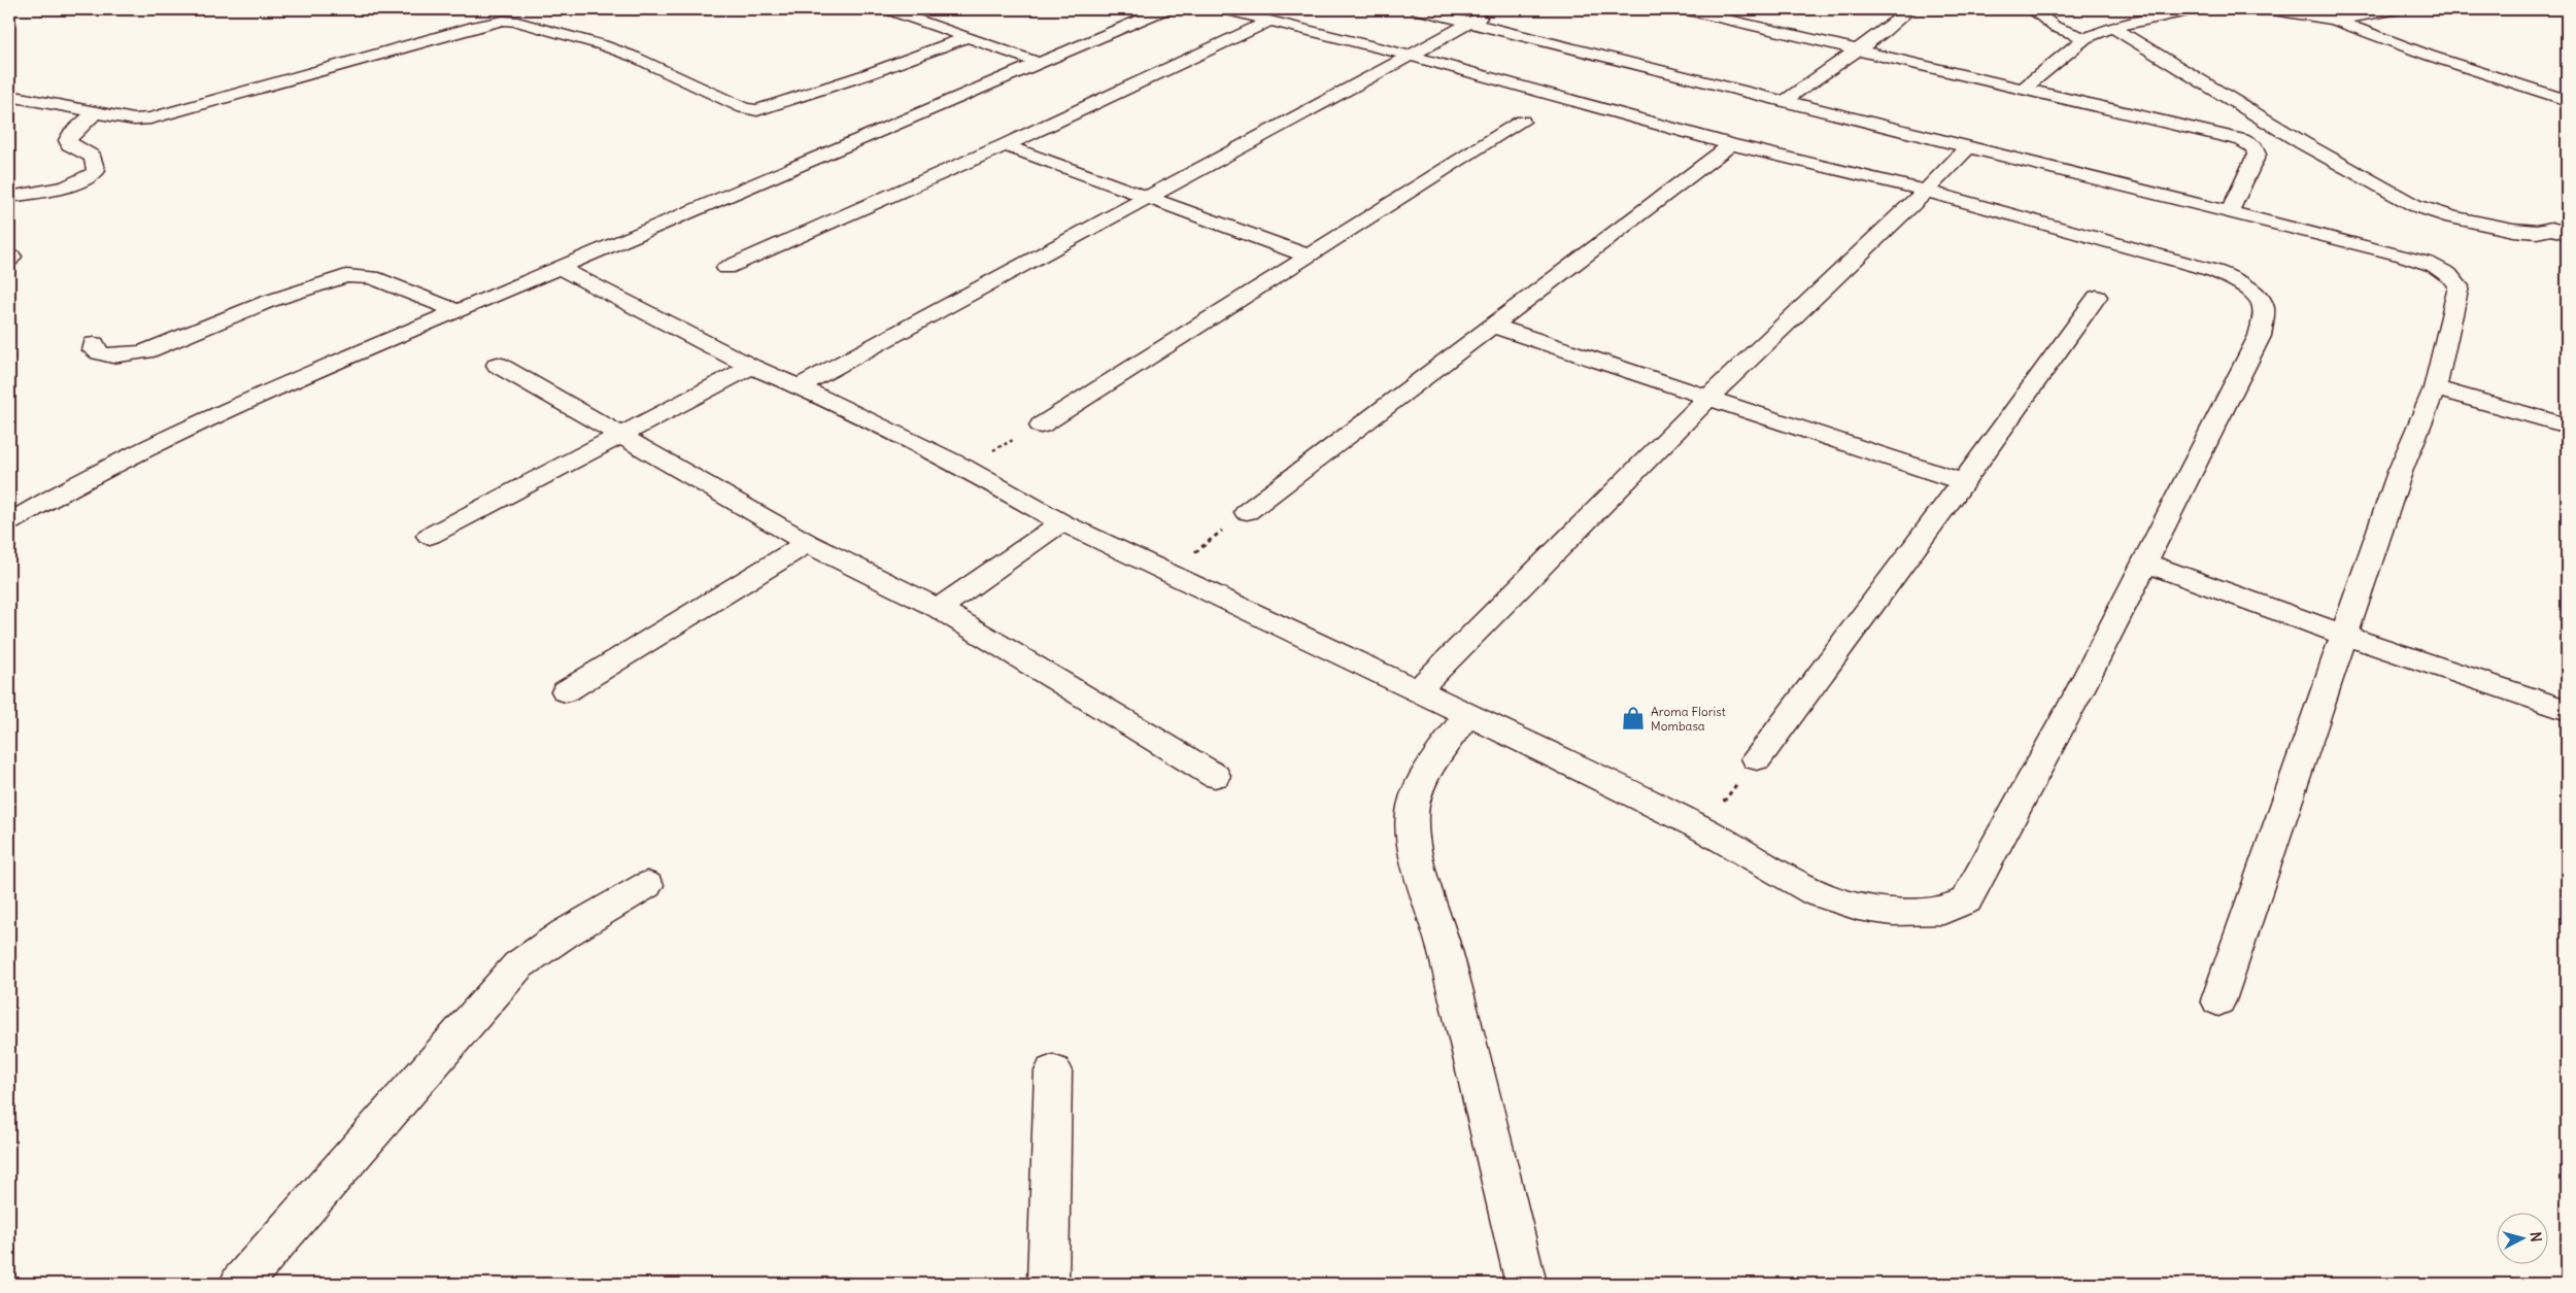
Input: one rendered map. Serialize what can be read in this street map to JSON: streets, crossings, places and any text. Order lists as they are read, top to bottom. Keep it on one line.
{"places":{"shop":["Aroma Florist Mombasa"]},"north":"right"}
